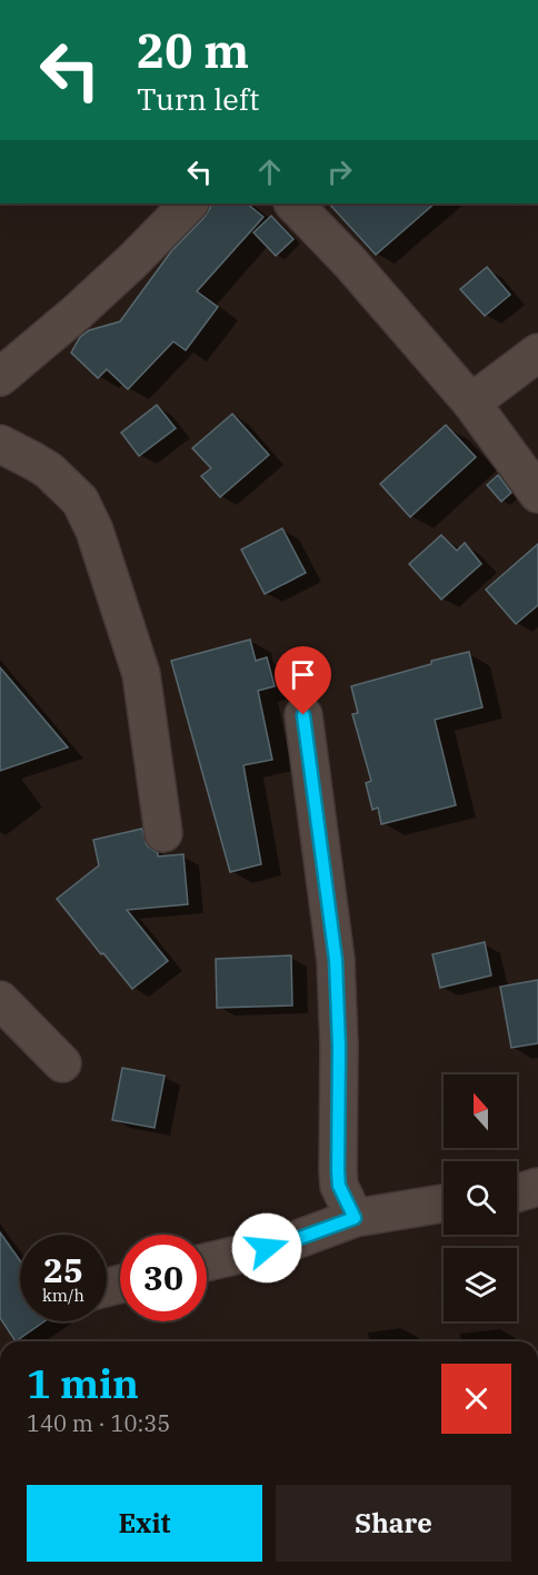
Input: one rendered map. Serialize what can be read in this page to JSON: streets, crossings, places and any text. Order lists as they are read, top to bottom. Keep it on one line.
{"north":"top","page":{"turn":["20 m","Turn left"],"speed":"25 km/h","limit":"30","heading":["1 min","140 m · 10:35"],"buttons":["Exit","Share"]}}
